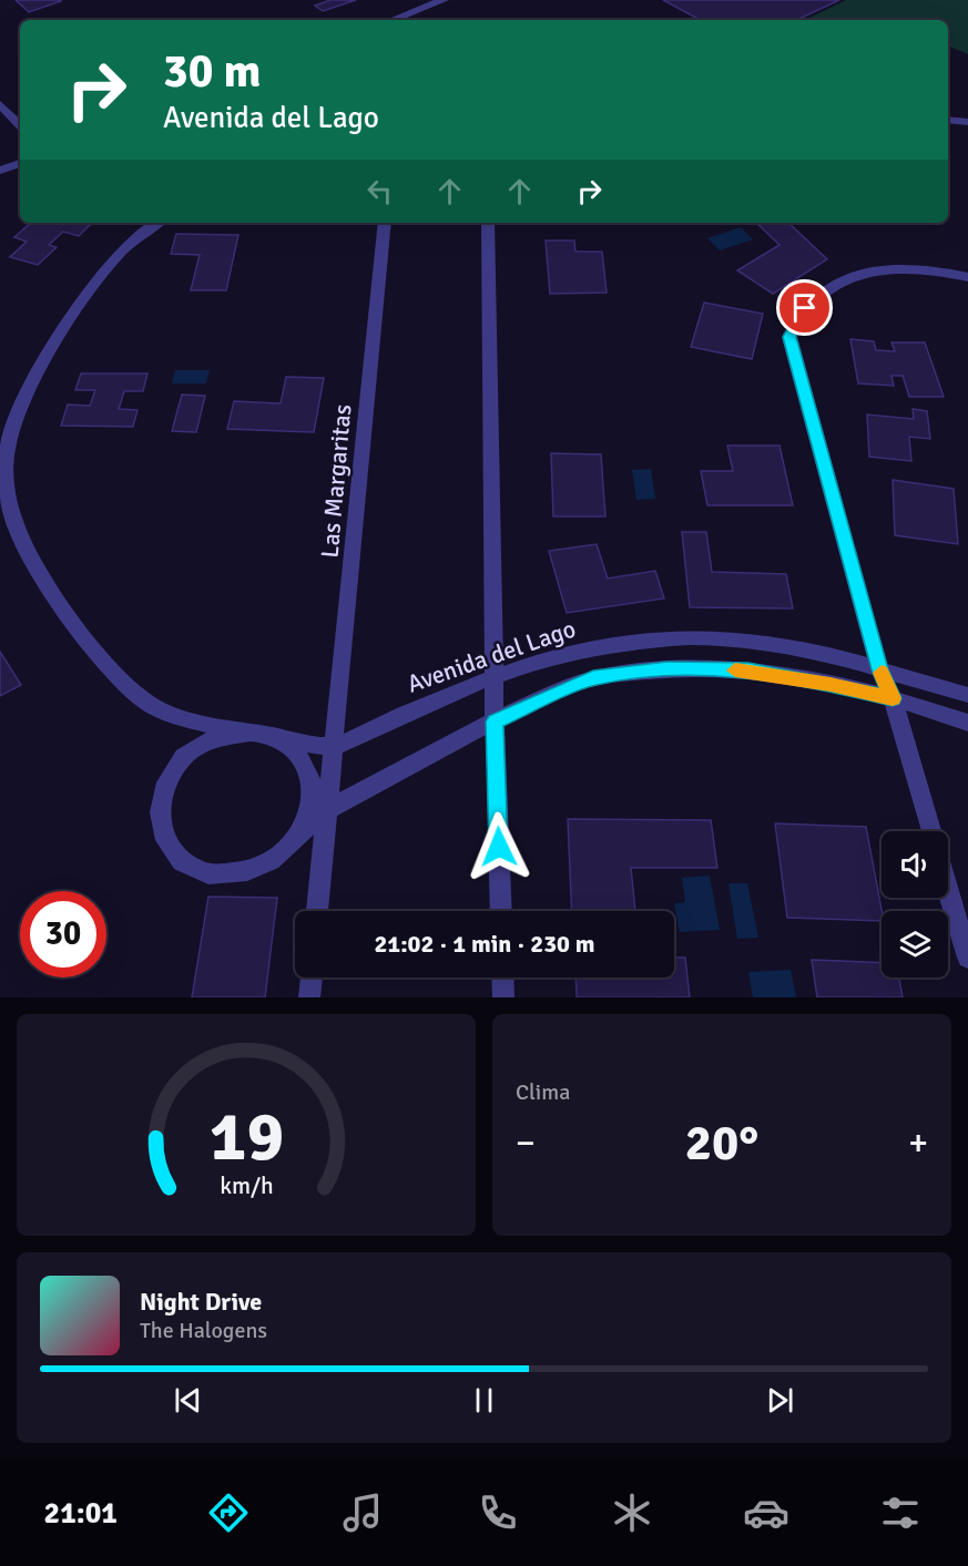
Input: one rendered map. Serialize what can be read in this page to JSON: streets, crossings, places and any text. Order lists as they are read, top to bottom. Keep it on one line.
{"streets":{"street":["Las Margaritas","Avenida del Lago"]},"crossings":[["Las Margaritas","Avenida del Lago"]],"page":{"turn":["30 m","Avenida del Lago"],"limit":"30","trip":"21:02 · 1 min · 230 m","tile":"Clima","heat":["−","20°","+"],"song":["Night Drive","The Halogens"],"tabs":"21:01","gauge":["19","km/h"]}}
